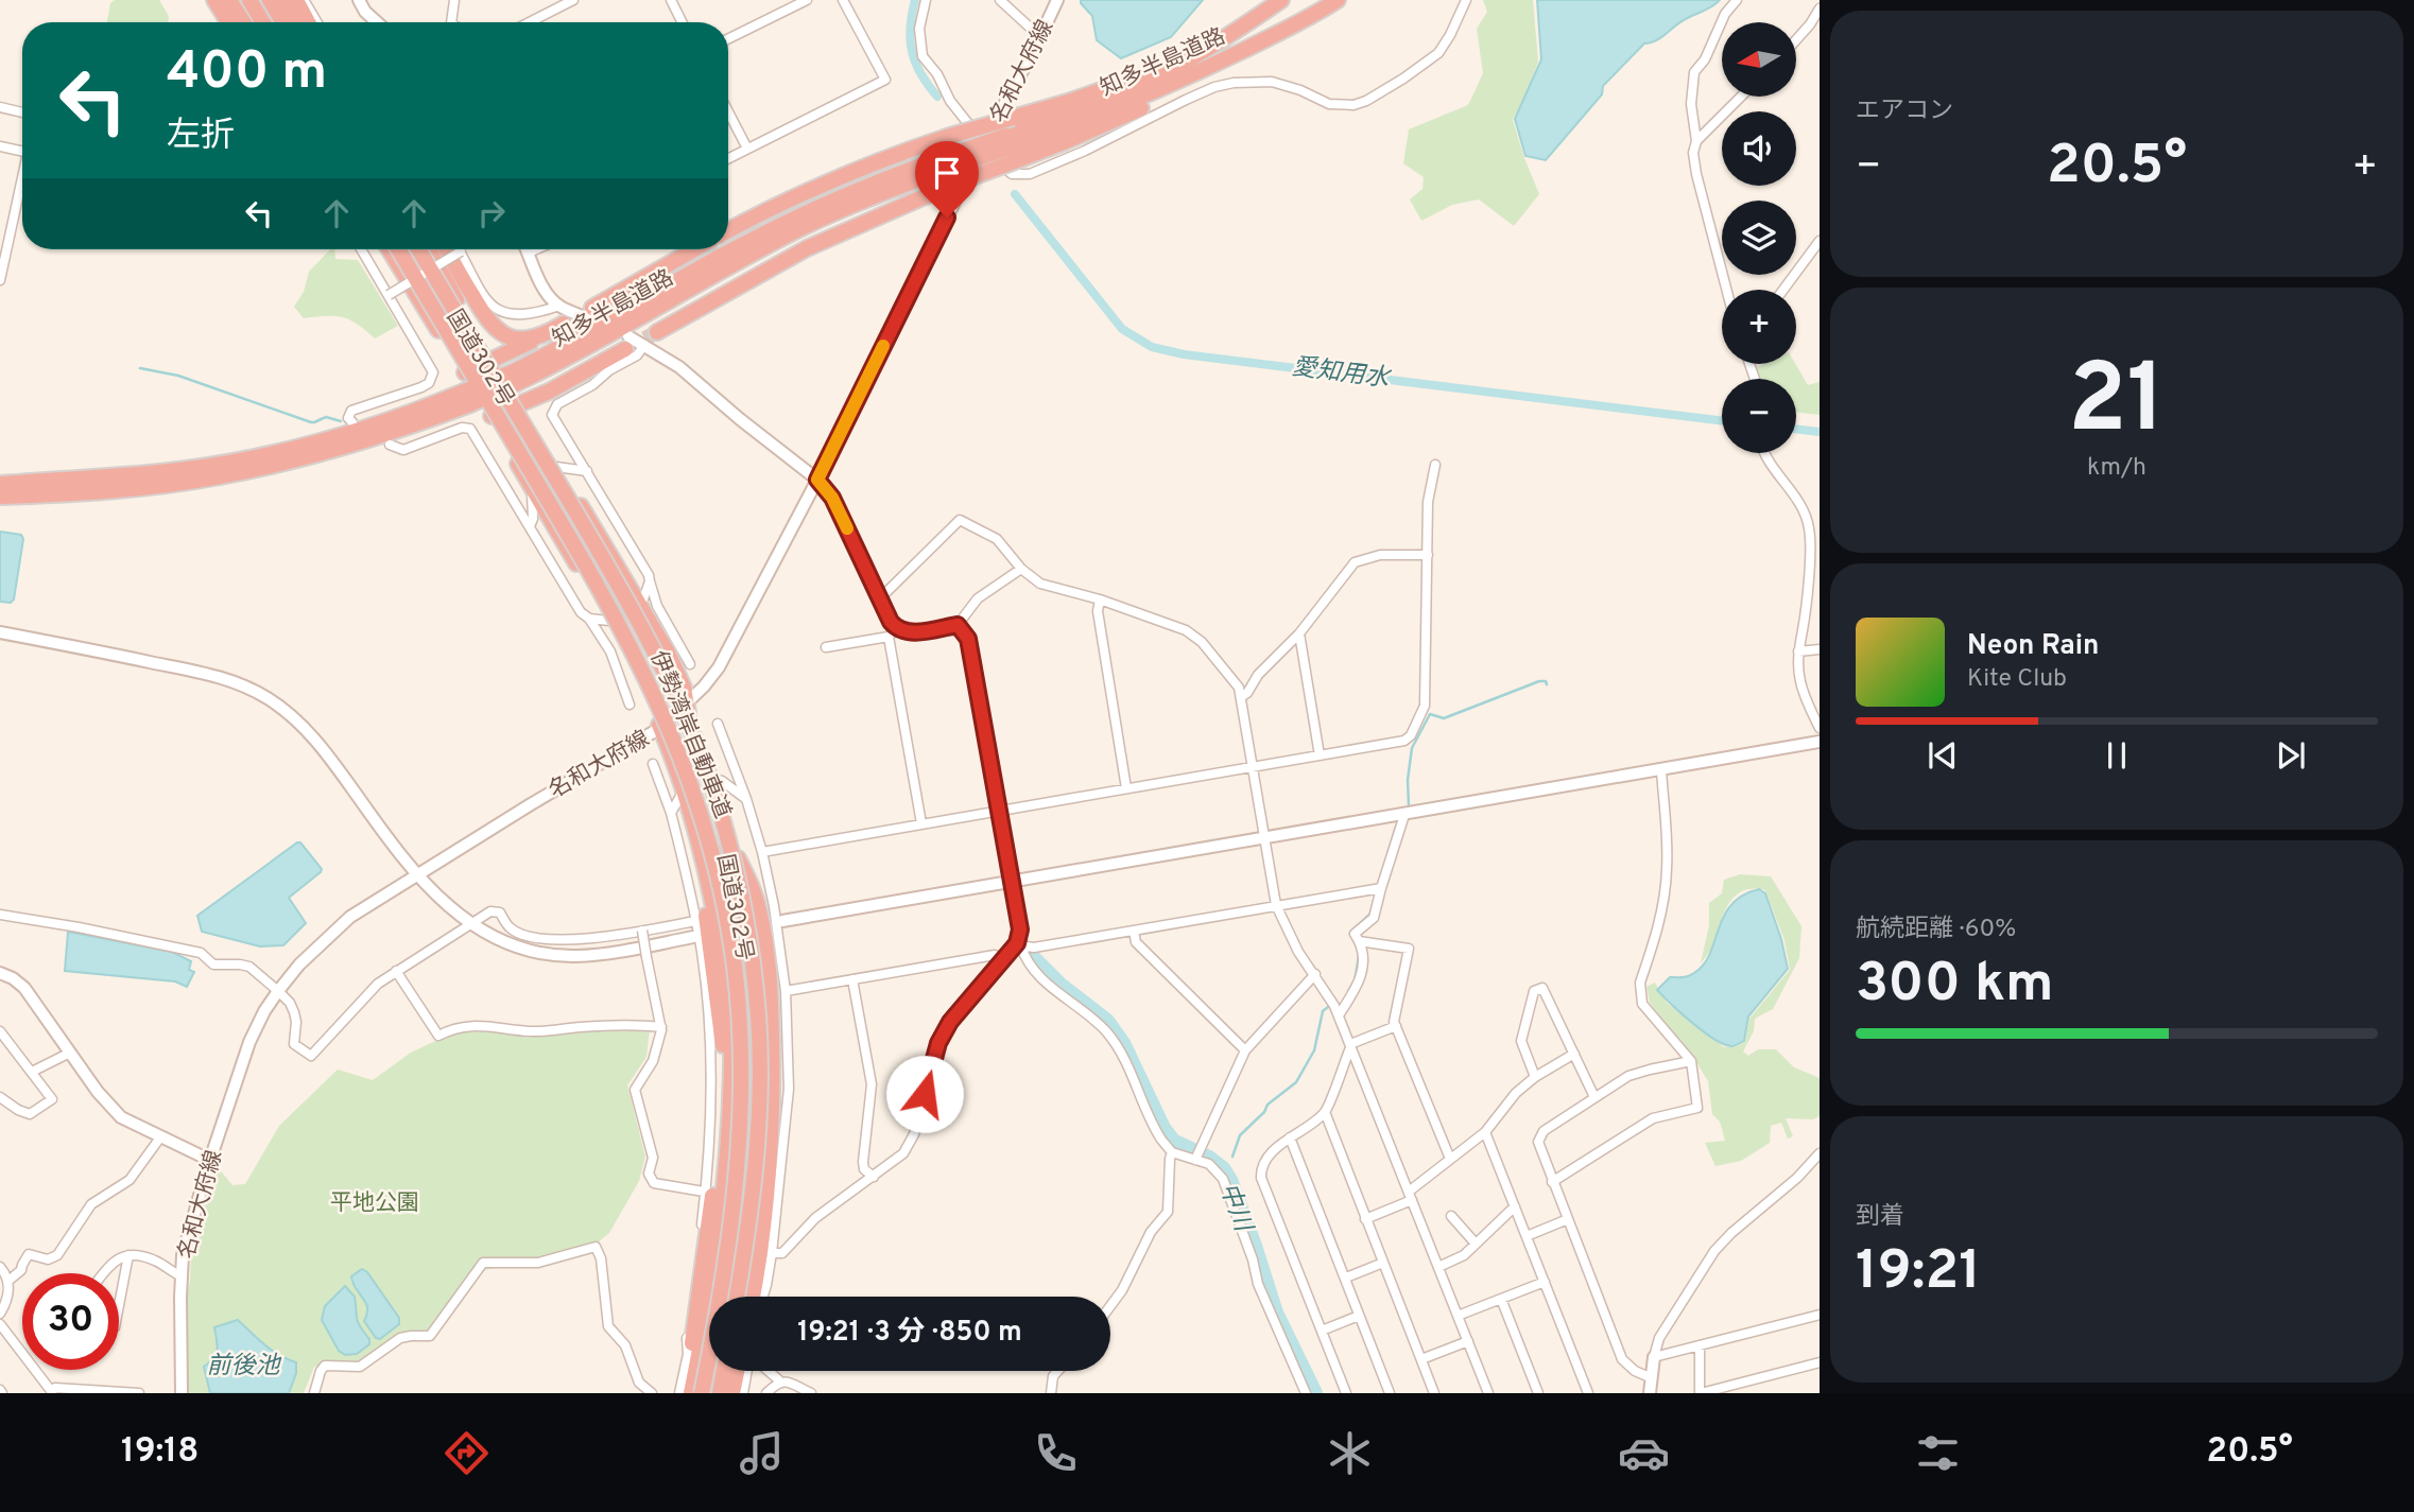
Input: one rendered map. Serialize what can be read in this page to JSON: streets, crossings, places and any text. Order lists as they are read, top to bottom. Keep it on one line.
{"streets":{"highway":["知多半島道路","国道302号","伊勢湾岸自動車道"],"street":["名和大府線"]},"crossings":[["名和大府線","国道302号"]],"water":["愛知用水","中川","前後池"],"parks":["平地公園"],"north":"left","page":{"tile":["エアコン",["21","km/h"],["航続距離 · 60%","300 km"],["到着","19:21"]],"map_buttons":["+","−"],"turn":["400 m","左折"],"heat":["−","20.5°","+"],"song":["Neon Rain","Kite Club"],"limit":"30","trip":"19:21 · 3 分 · 850 m","tabs":["19:18","20.5°"]}}
